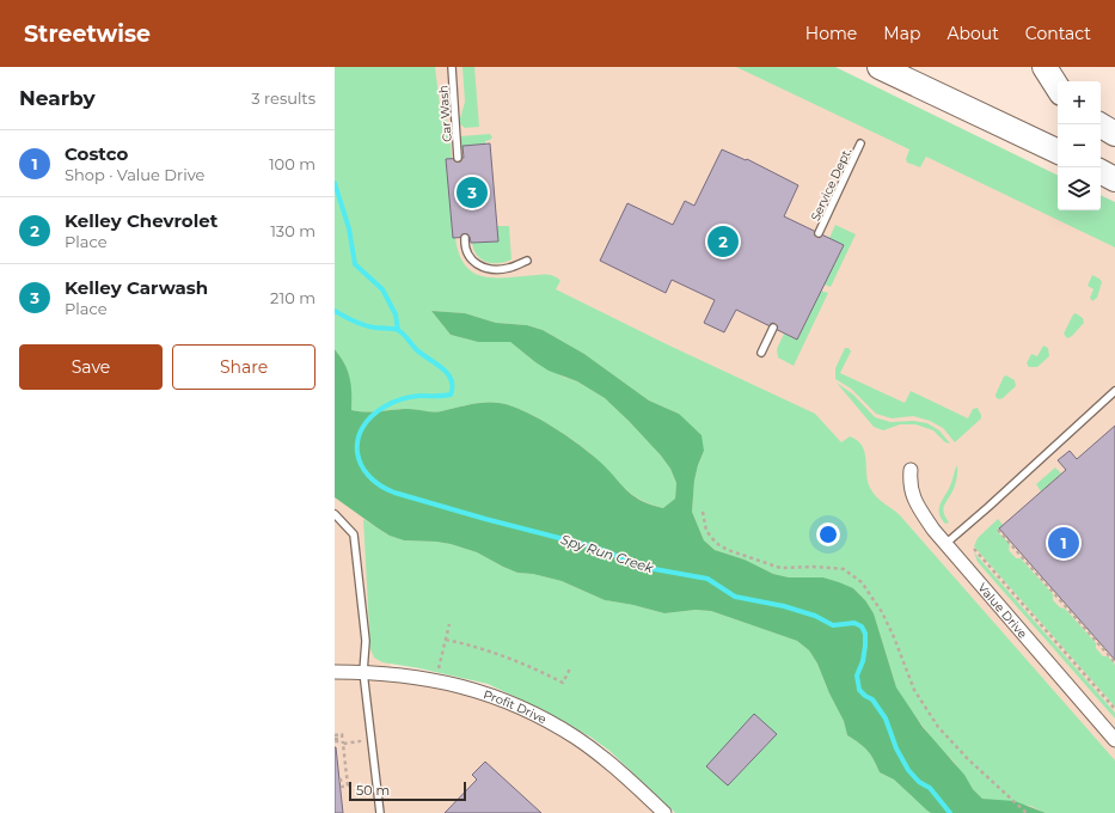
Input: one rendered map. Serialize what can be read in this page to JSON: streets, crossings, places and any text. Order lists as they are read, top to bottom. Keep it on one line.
{"streets":{"street":["Value Drive","Profit Drive"],"lane":["Car Wash","Service Dept."]},"water":["Spy Run Creek"],"scale_bar":"50 m","page":{"header":"Streetwise","nav":["Home","Map","About","Contact"],"heading":["Nearby","3 results"],"map_buttons":["+","−"],"list":[{"mark":"1","name":"Costco","note":"Shop · Value Drive","value":"100 m"},{"mark":"2","name":"Kelley Chevrolet","note":"Place","value":"130 m"},{"mark":"3","name":"Kelley Carwash","note":"Place","value":"210 m"}],"pins":["3","2","1"],"buttons":["Save","Share"],"scale":"50 m"}}
